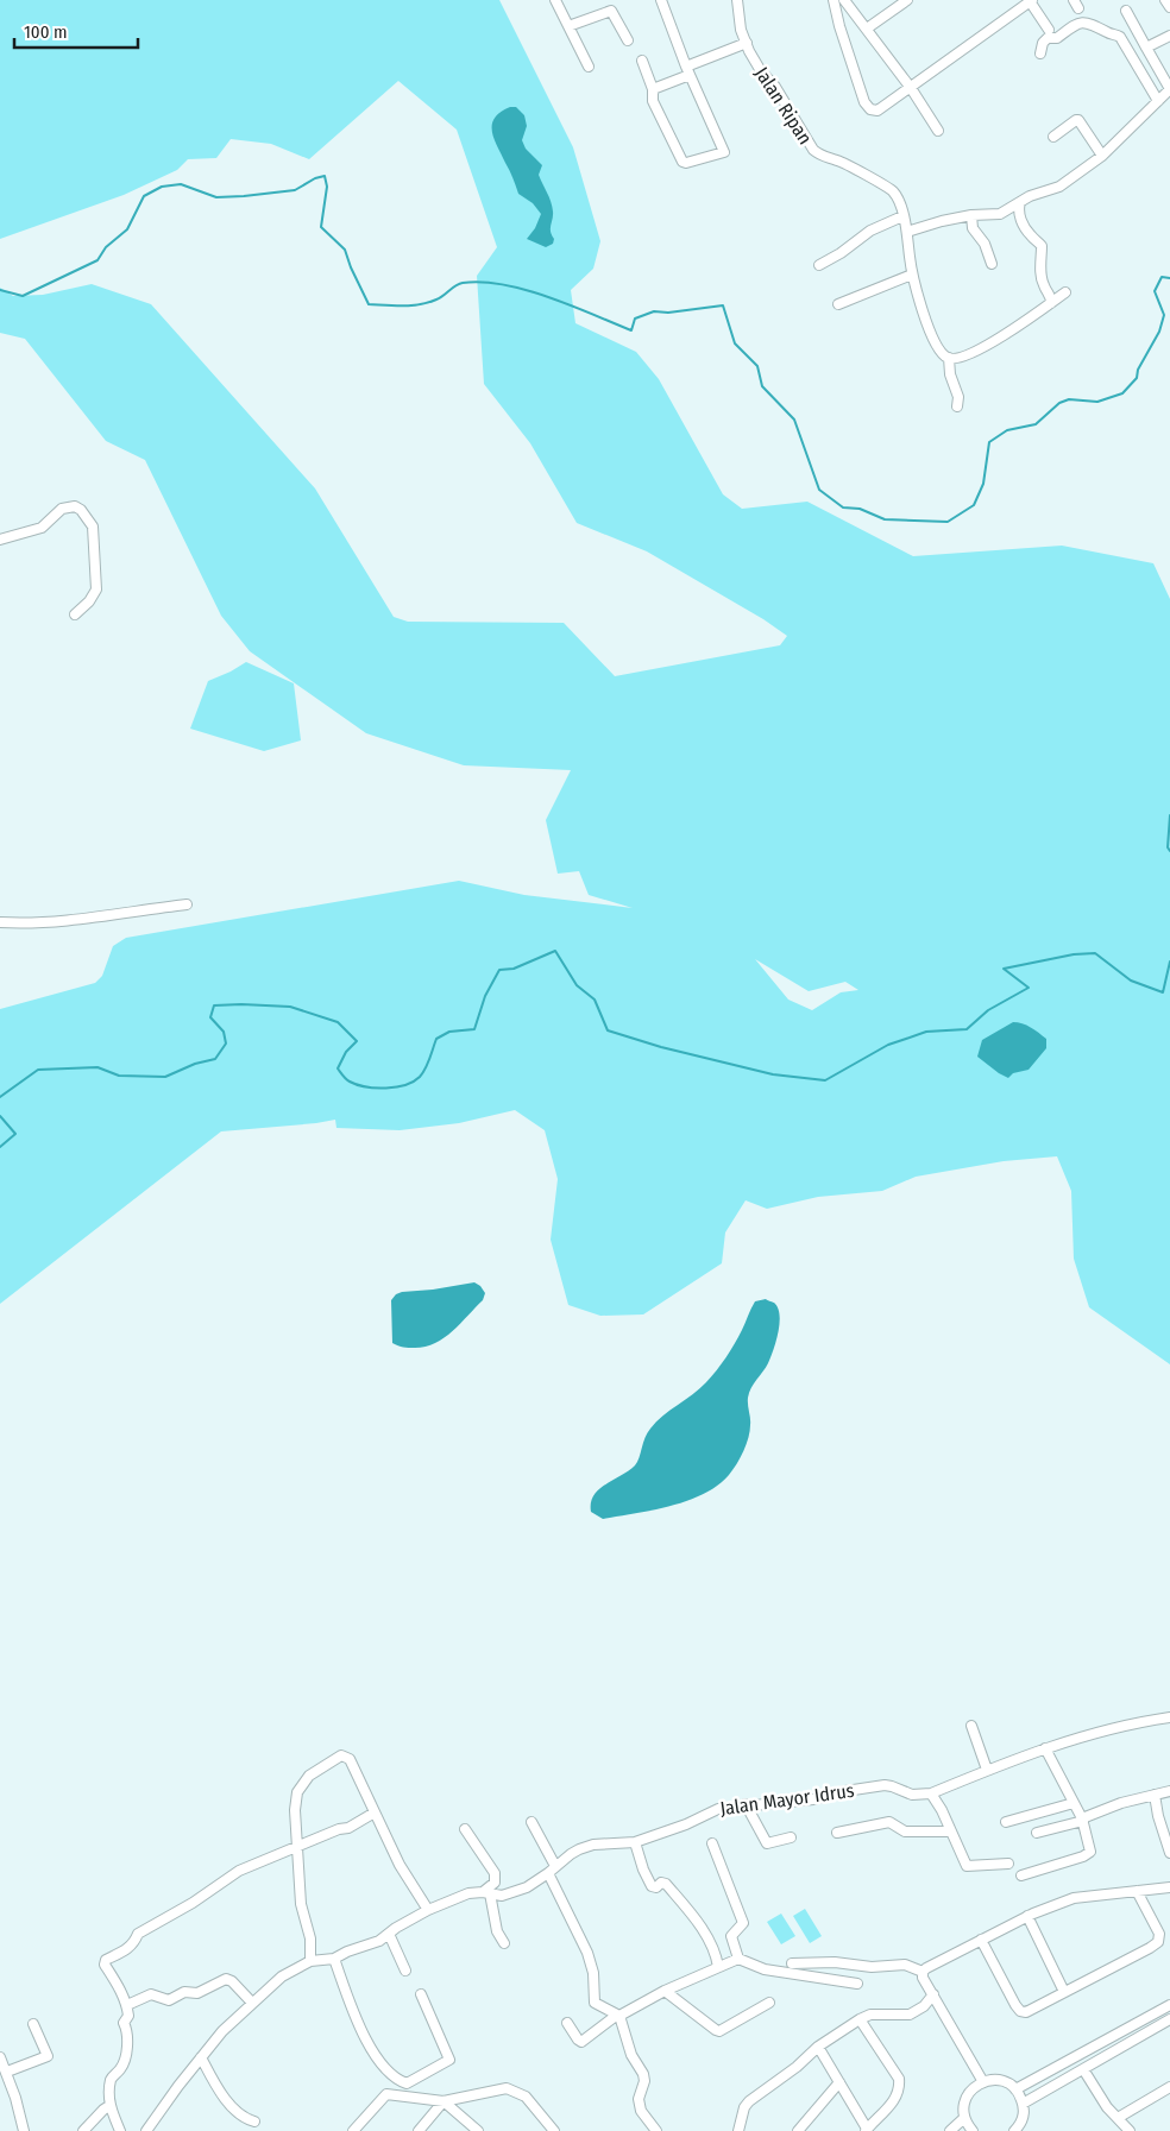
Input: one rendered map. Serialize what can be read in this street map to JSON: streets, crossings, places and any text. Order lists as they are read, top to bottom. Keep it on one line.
{"streets":{"street":["Jalan Ripan","Jalan Mayor Idrus"]},"scale_bar":"100 m"}
